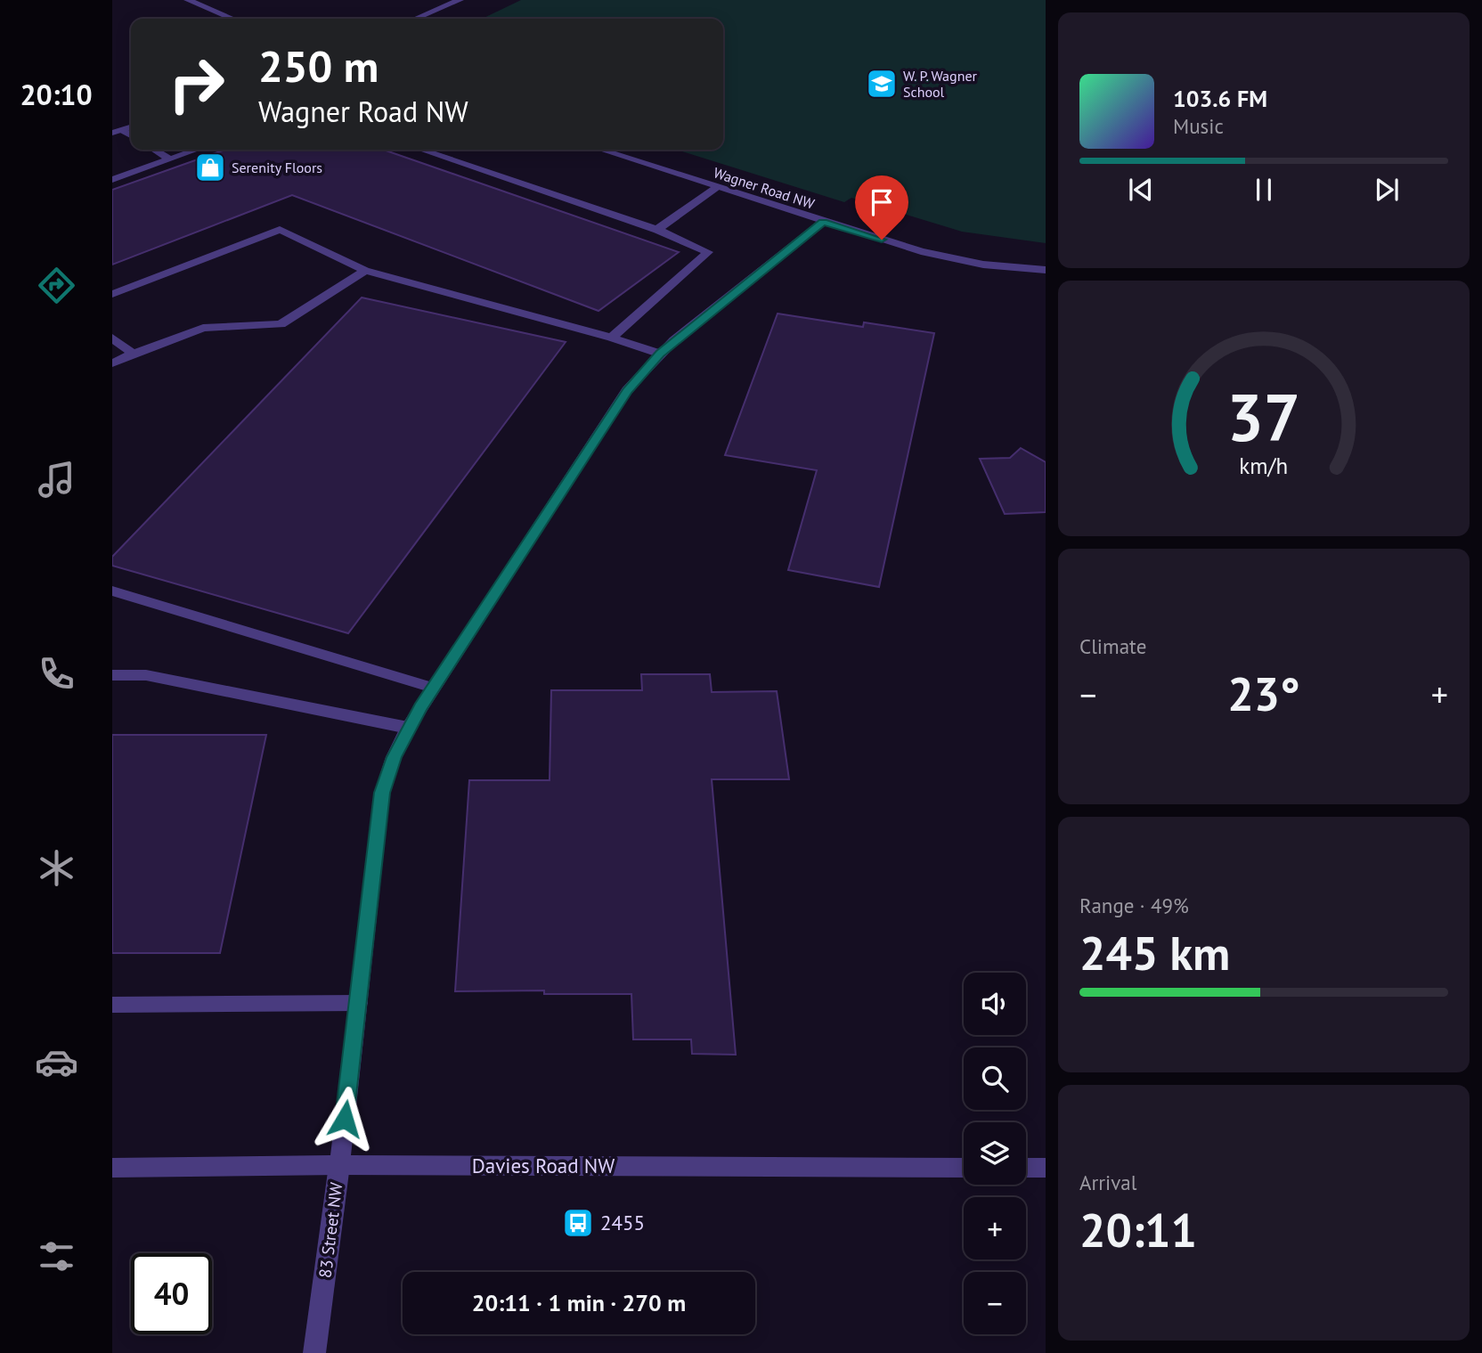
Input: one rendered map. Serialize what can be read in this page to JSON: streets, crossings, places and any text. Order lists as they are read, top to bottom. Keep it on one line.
{"streets":{"street":["Wagner Road NW","Davies Road NW","83 Street NW"]},"crossings":[["Wagner Road NW","83 Street NW"],["Davies Road NW","83 Street NW"]],"places":{"school or university":["W. P. Wagner School"],"shop":["Serenity Floors"],"bus stop":["2455"]},"page":{"tabs":"20:10","turn":["250 m","Wagner Road NW"],"song":["103.6 FM","Music"],"tile":["Climate",["Range · 49%","245 km"],["Arrival","20:11"]],"heat":["−","23°","+"],"map_buttons":["+","−"],"limit":"40","trip":"20:11 · 1 min · 270 m","gauge":["37","km/h"]}}
